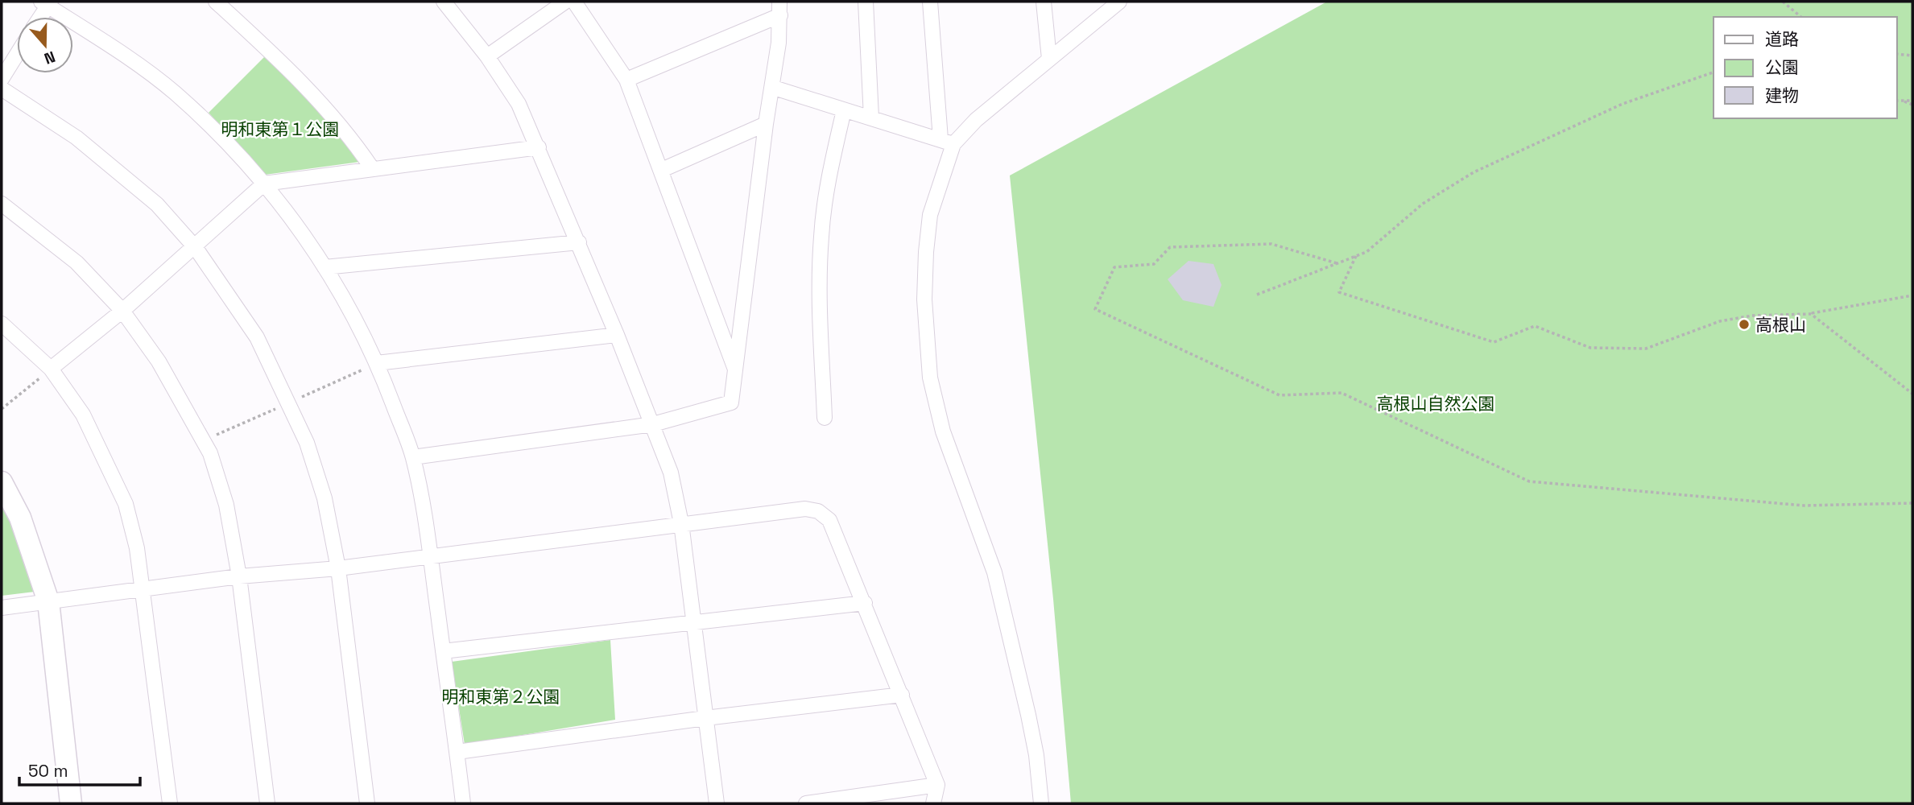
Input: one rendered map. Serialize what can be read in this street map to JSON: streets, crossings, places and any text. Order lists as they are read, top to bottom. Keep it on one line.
{"parks":["明和東第１公園","高根山自然公園","明和東第２公園"],"places":["高根山"],"legend":["道路","公園","建物"],"scale_bar":"50 m","north":"bottom"}
